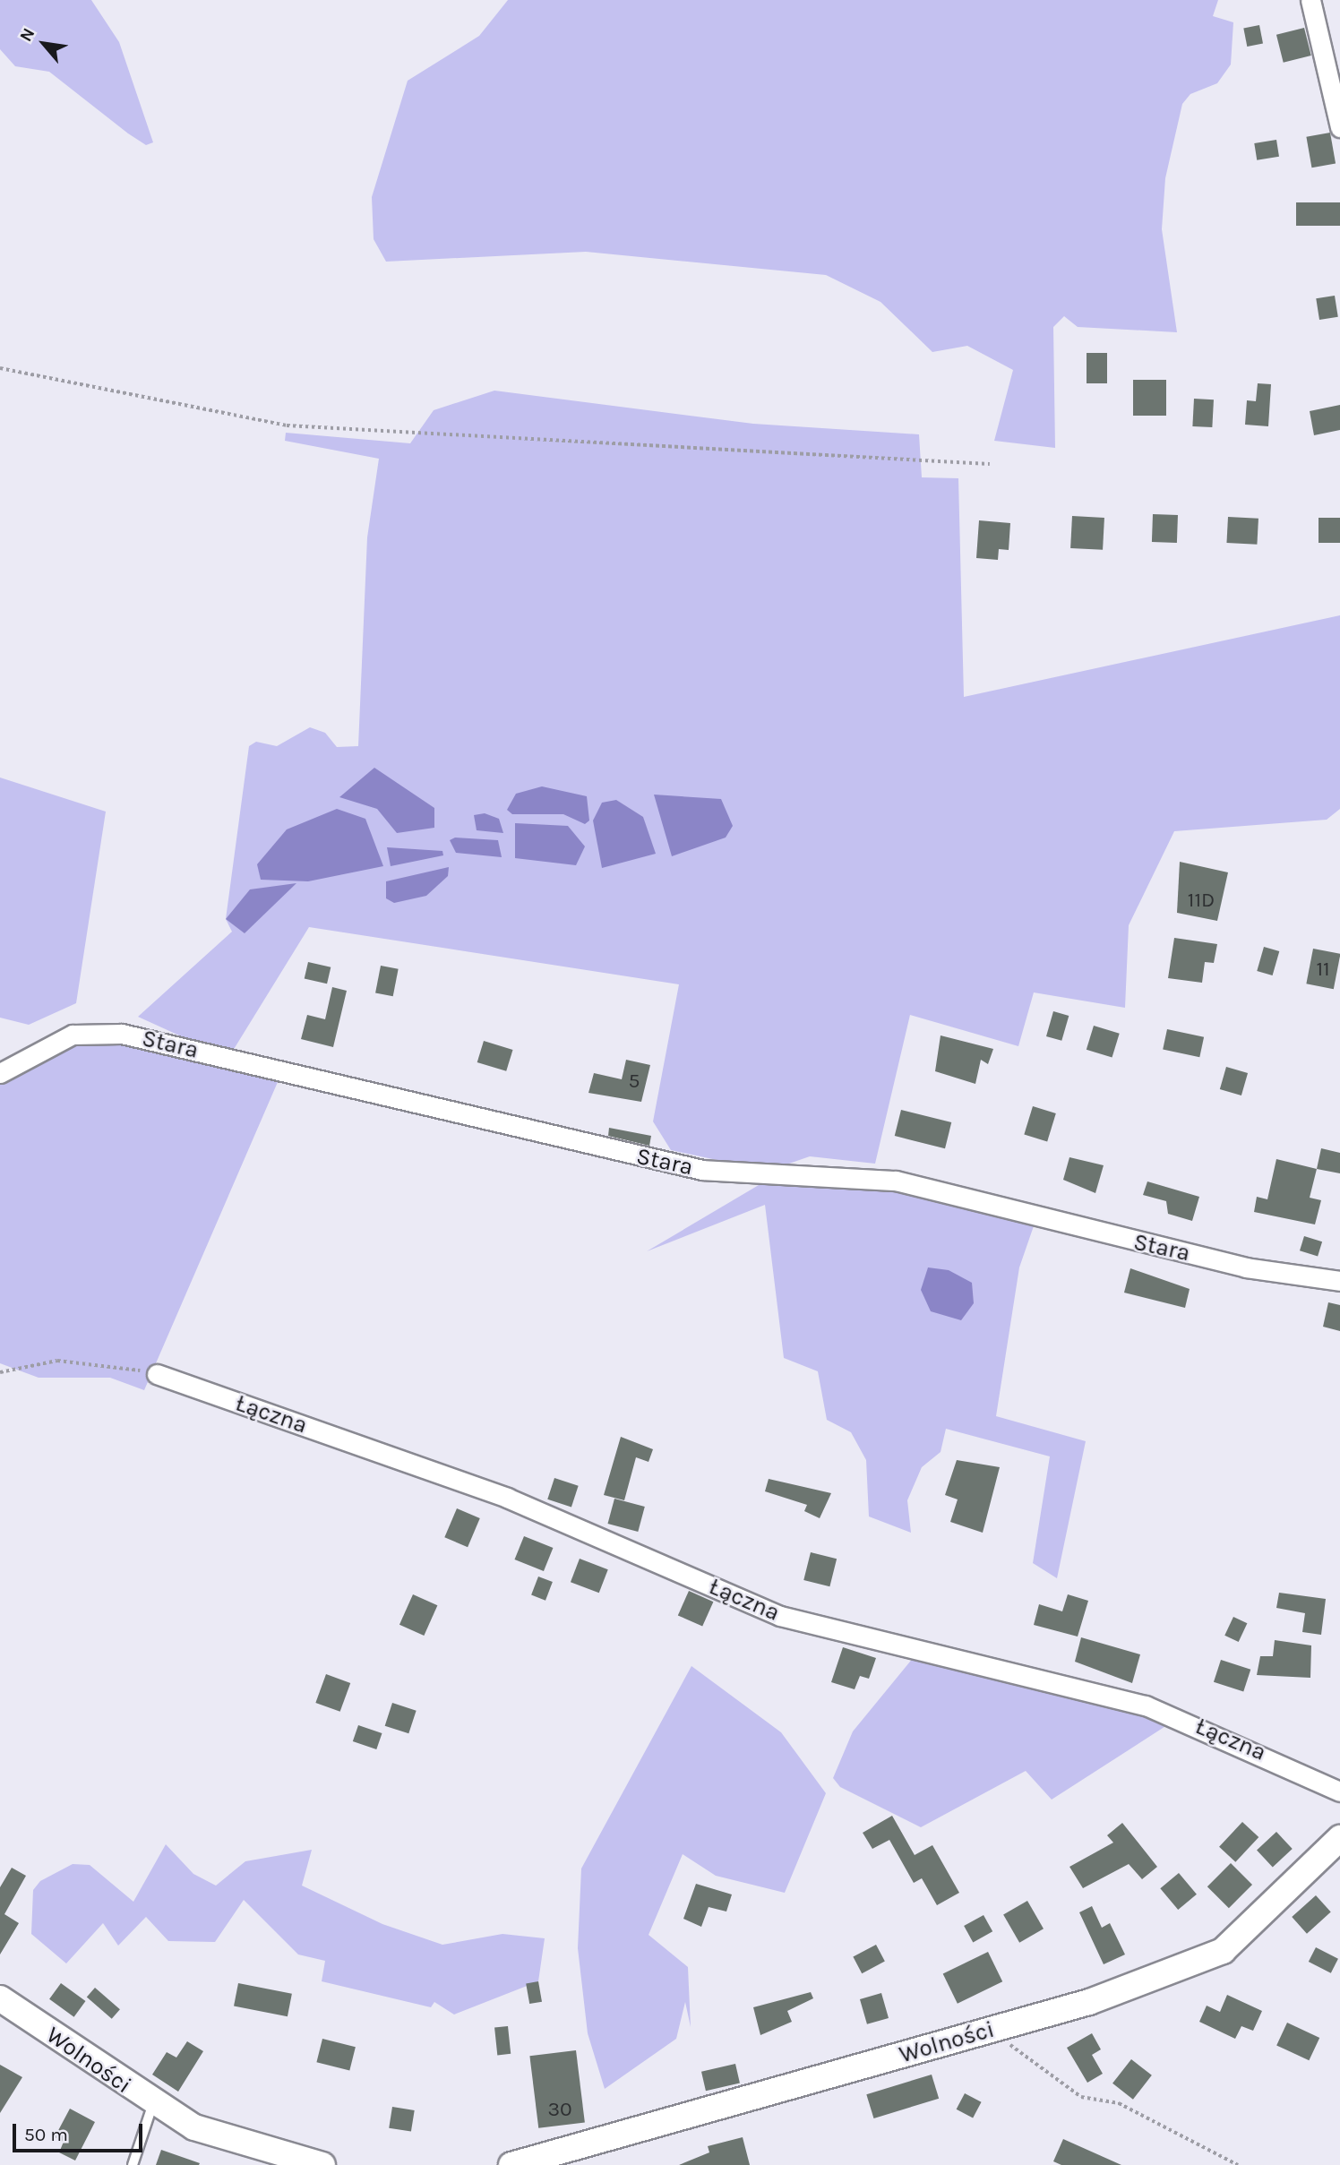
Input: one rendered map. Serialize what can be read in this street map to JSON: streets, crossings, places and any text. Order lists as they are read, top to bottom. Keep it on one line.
{"streets":{"street":["Stara","Łączna","Wolności"]},"house_numbers":["11D","11","5","30"],"scale_bar":"50 m","north":"top left"}
